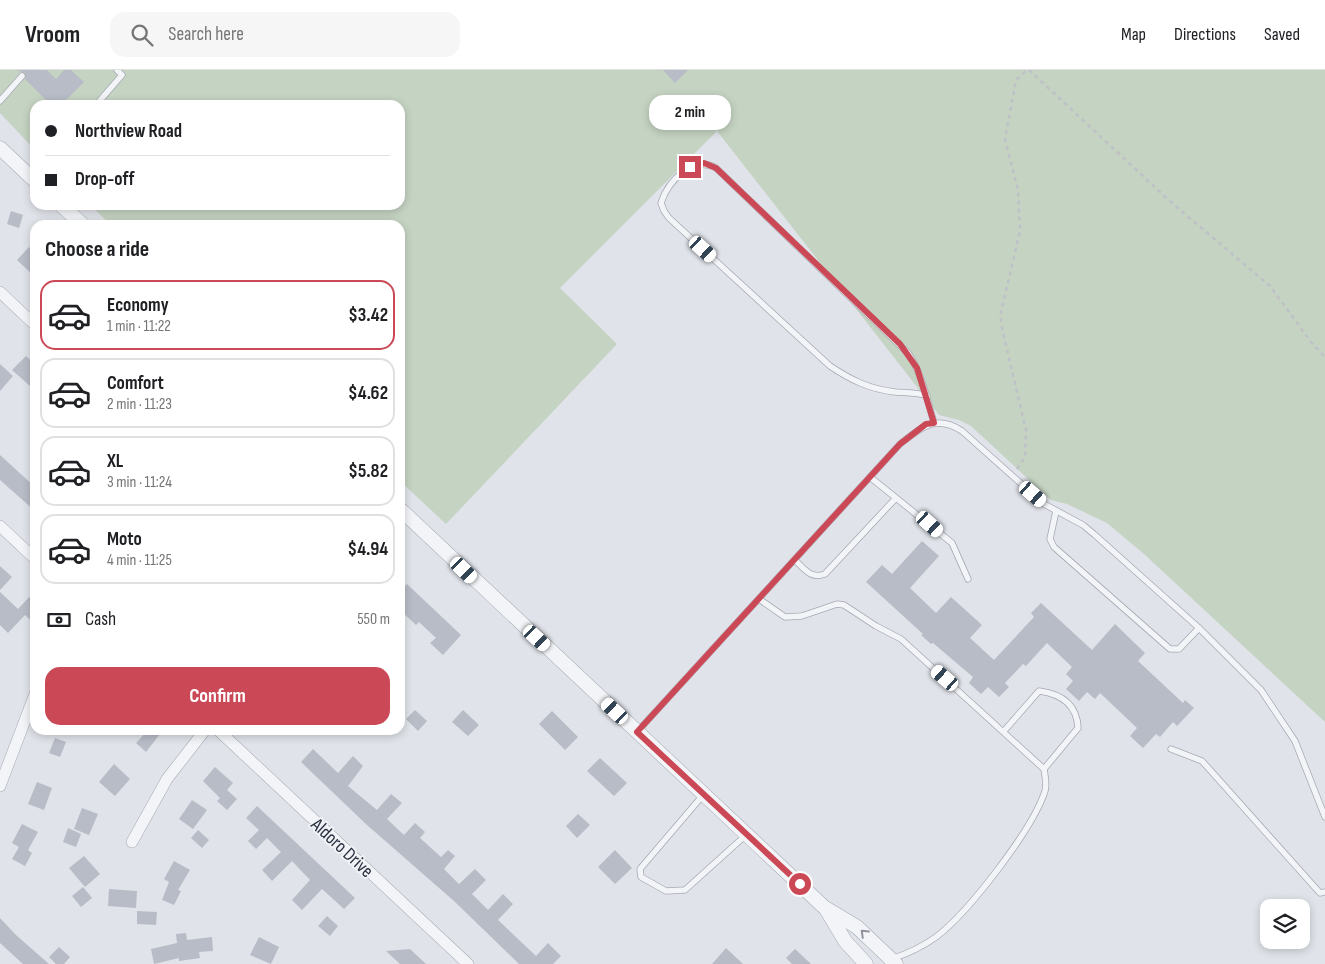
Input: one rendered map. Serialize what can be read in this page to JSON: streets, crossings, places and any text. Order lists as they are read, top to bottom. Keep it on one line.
{"streets":{"street":["Aldoro Drive"]},"page":{"header":"Vroom","search":"Search here","nav":["Map","Directions","Saved"],"bubble":"2 min","banner":["Northview Road","Drop-off"],"heading":"Choose a ride","list":[{"name":"Economy","note":"1 min · 11:22","value":"$3.42"},{"name":"Comfort","note":"2 min · 11:23","value":"$4.62"},{"name":"XL","note":"3 min · 11:24","value":"$5.82"},{"name":"Moto","note":"4 min · 11:25","value":"$4.94"}],"pay":["Cash","550 m"],"buttons":"Confirm"}}
